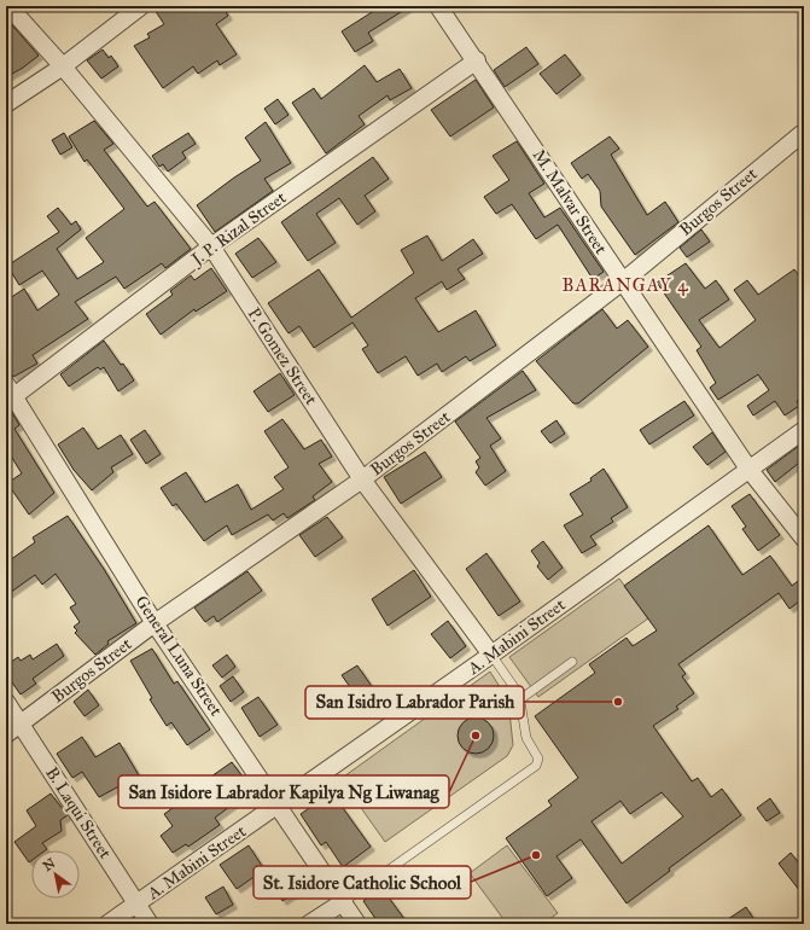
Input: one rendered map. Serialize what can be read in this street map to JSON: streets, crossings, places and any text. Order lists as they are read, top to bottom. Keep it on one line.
{"streets":{"street":["M. Malvar Street","Burgos Street","J. P. Rizal Street","P. Gomez Street","A. Mabini Street","General Luna Street","B. Laqui Street"]},"crossings":[["M. Malvar Street","Burgos Street"],["M. Malvar Street","J. P. Rizal Street"],["M. Malvar Street","A. Mabini Street"],["Burgos Street","P. Gomez Street"],["Burgos Street","General Luna Street"],["Burgos Street","B. Laqui Street"],["J. P. Rizal Street","P. Gomez Street"],["J. P. Rizal Street","General Luna Street"],["P. Gomez Street","A. Mabini Street"],["A. Mabini Street","General Luna Street"],["A. Mabini Street","B. Laqui Street"]],"districts":["BARANGAY 4"],"places":["San Isidro Labrador Parish","San Isidore Labrador Kapilya Ng Liwanag","St. Isidore Catholic School"],"north":"top left"}
